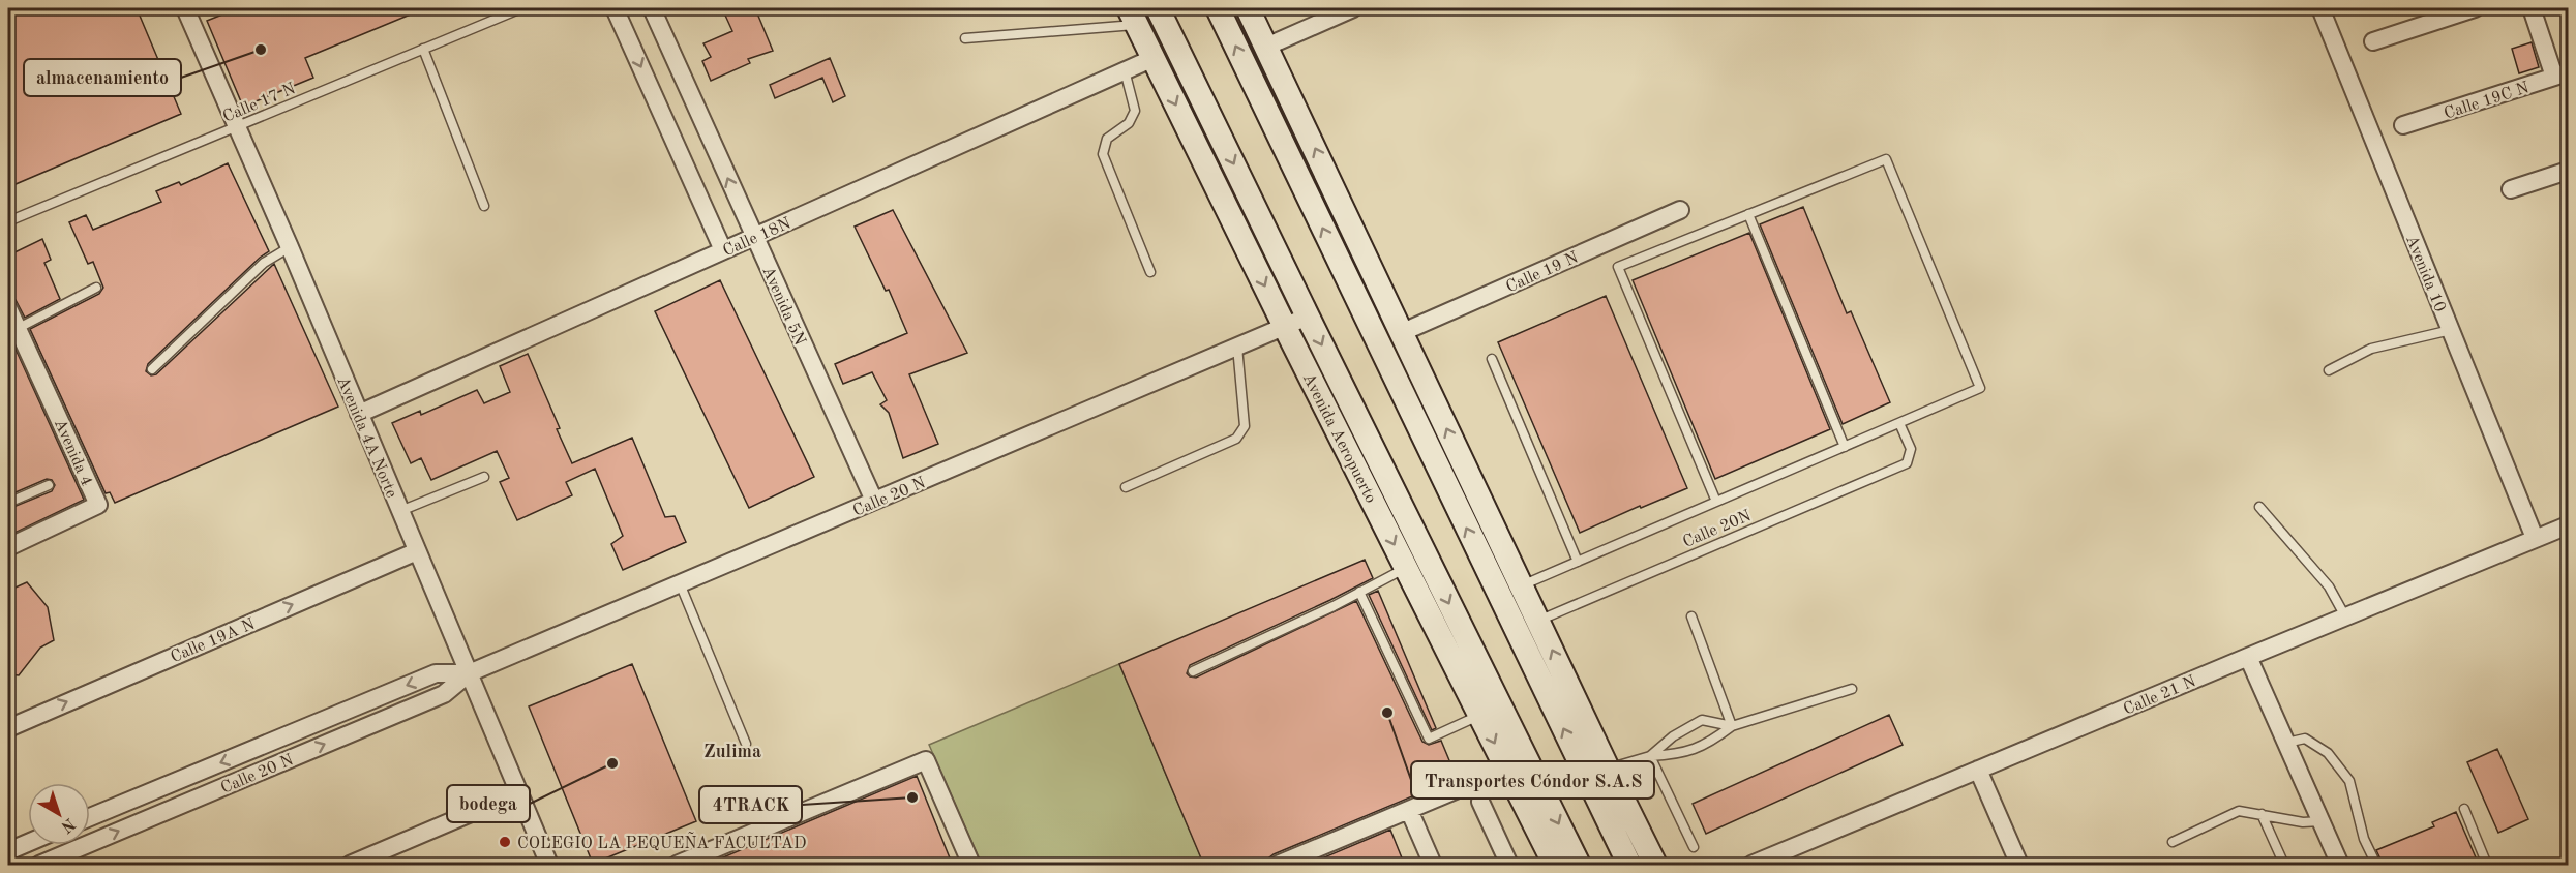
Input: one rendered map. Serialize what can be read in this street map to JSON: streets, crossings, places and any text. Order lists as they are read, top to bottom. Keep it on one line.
{"streets":{"main road":["Avenida Aeropuerto"],"street":["Calle 19C N","Calle 18N","Calle 19 N","Avenida 10","Avenida 5N","Avenida 4A Norte","Avenida 4","Calle 20 N","Calle 19A N","Calle 21 N"],"lane":["Calle 17 N","Calle 20N"]},"crossings":[["Calle 17 N","Avenida 4A Norte"],["Calle 18N","Avenida 5N"],["Calle 18N","Avenida 4A Norte"],["Calle 18N","Avenida Aeropuerto"],["Avenida 10","Calle 21 N"],["Avenida 5N","Calle 20 N"],["Avenida 4A Norte","Calle 20 N"],["Avenida 4A Norte","Calle 19A N"],["Avenida Aeropuerto","Calle 20 N"]],"one_way":["Calle 19A N"],"districts":["Zulima"],"places":["almacenamiento","Transportes Cóndor S.A.S","bodega","4TRACK","COLEGIO LA PEQUEÑA FACULTAD"],"north":"bottom right"}
